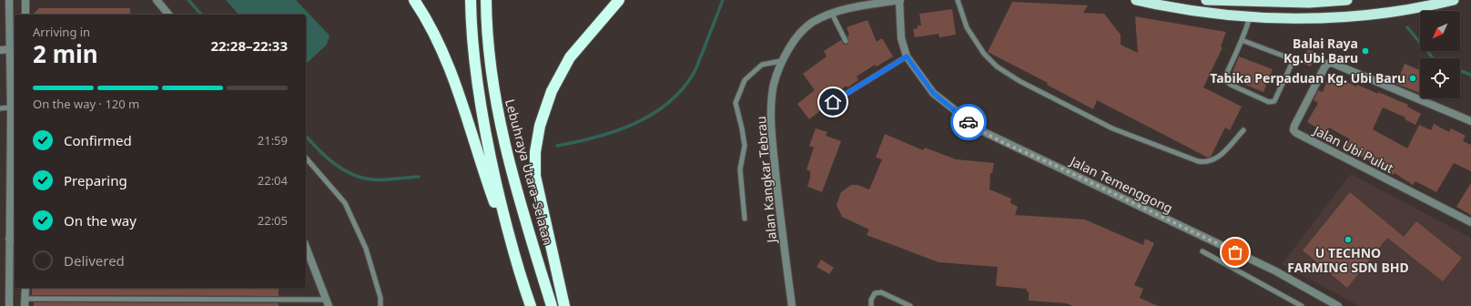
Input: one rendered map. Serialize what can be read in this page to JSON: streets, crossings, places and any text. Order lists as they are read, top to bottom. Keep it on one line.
{"streets":{"highway":["Lebuhraya Utara–Selatan"],"street":["Jalan Ubi Pulut","Jalan Kangkar Tebrau","Jalan Temenggong"]},"crossings":[["Jalan Kangkar Tebrau","Jalan Temenggong"]],"places":["Balai Raya Kg.Ubi Baru","Tabika Perpaduan Kg. Ubi Baru","U TECHNO FARMING SDN BHD"],"north":"bottom left","page":{"heading":["2 min","Arriving in","22:28–22:33"],"bar":"On the way · 120 m","list":[["Confirmed","21:59"],["Preparing","22:04"],["On the way","22:05"],"Delivered"]}}
